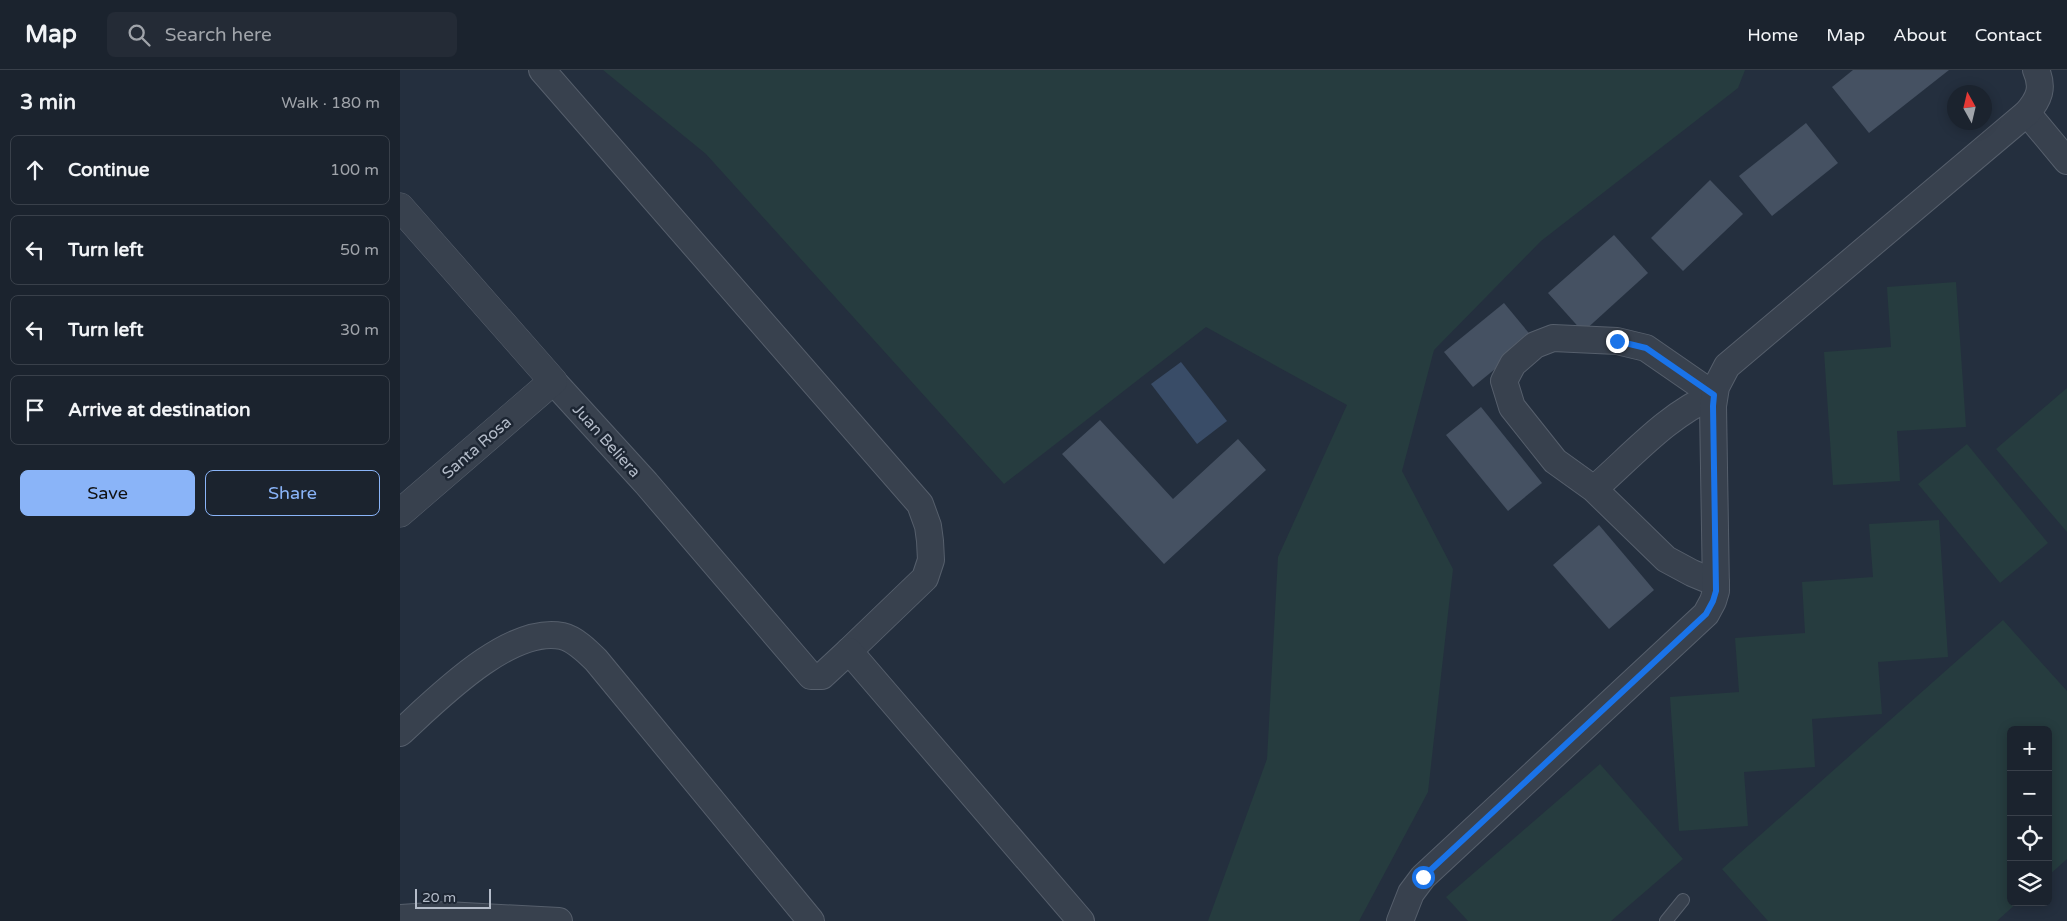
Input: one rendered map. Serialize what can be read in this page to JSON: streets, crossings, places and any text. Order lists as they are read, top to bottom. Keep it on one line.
{"streets":{"street":["Juan Beliera","Santa Rosa"]},"crossings":[["Juan Beliera","Santa Rosa"]],"scale_bar":"20 m","north":"top","page":{"header":"Map","search":"Search here","nav":["Home","Map","About","Contact"],"heading":["3 min","Walk · 180 m"],"list":[["Continue","100 m"],["Turn left","50 m"],["Turn left","30 m"],"Arrive at destination"],"buttons":["Save","Share"],"map_buttons":["+","−"],"scale":"20 m"}}
